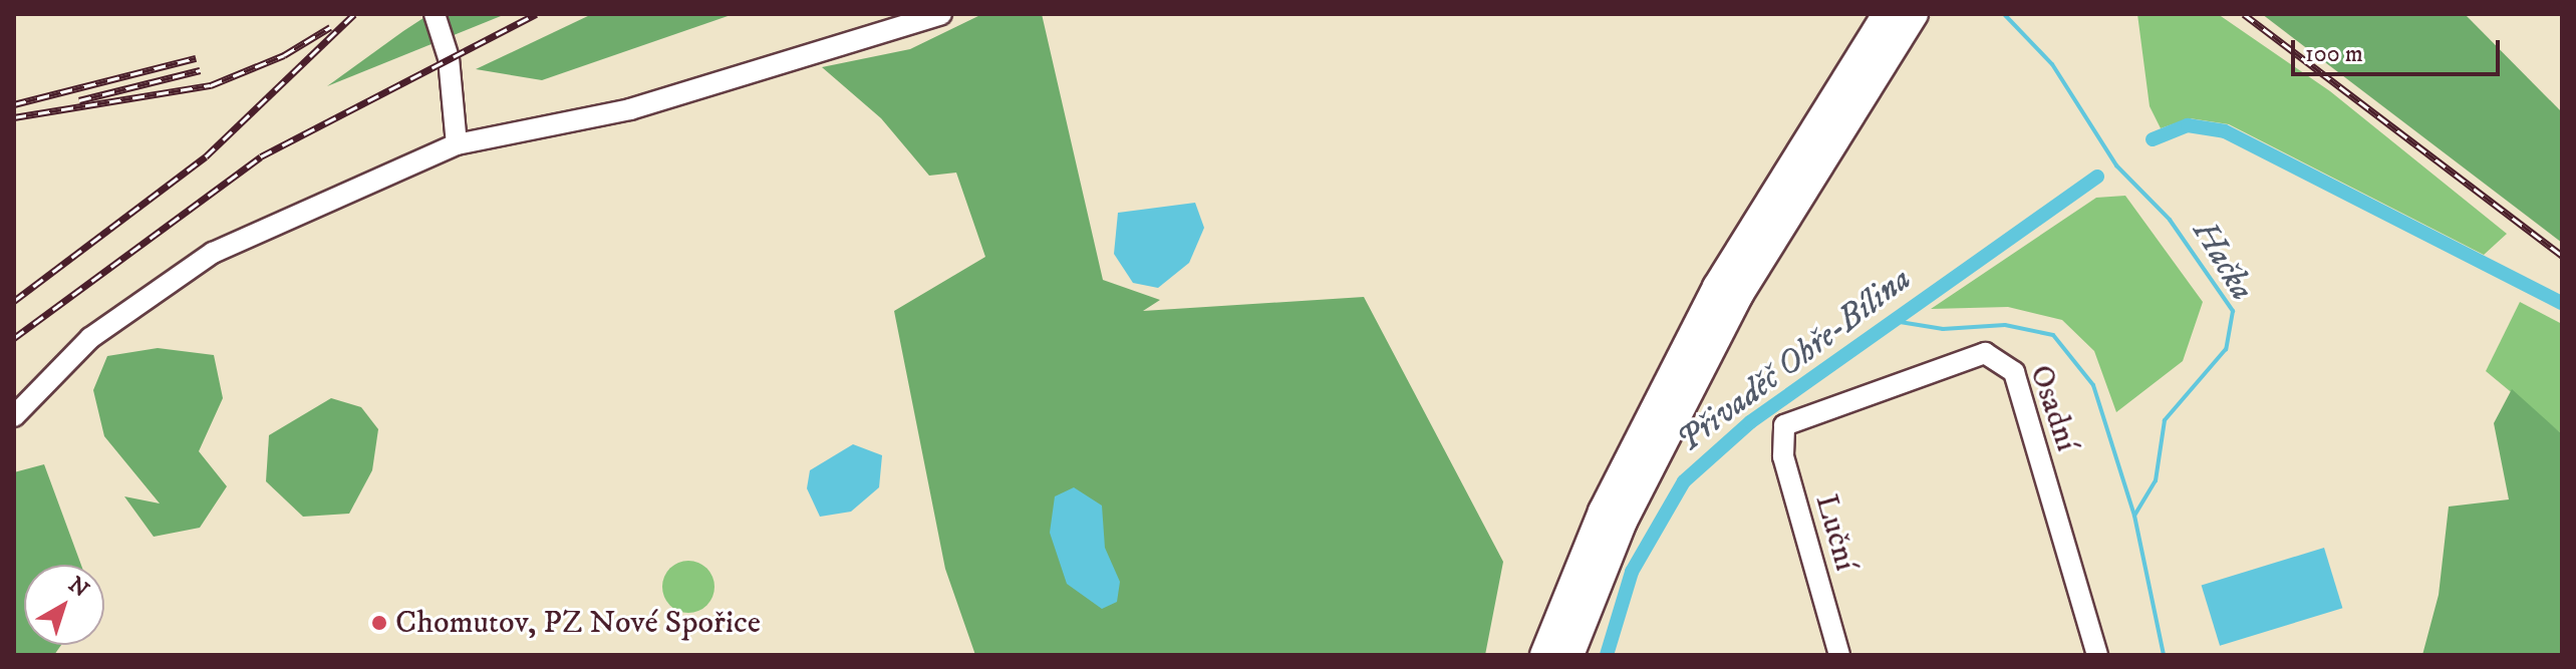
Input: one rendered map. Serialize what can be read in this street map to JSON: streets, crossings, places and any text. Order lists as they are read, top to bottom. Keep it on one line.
{"streets":{"street":["Osadní","Luční"]},"crossings":[["Osadní","Luční"]],"water":["Hačka","Přivaděč Ohře-Bílina"],"places":["Chomutov, PZ Nové Spořice"],"scale_bar":"100 m","north":"top right"}
